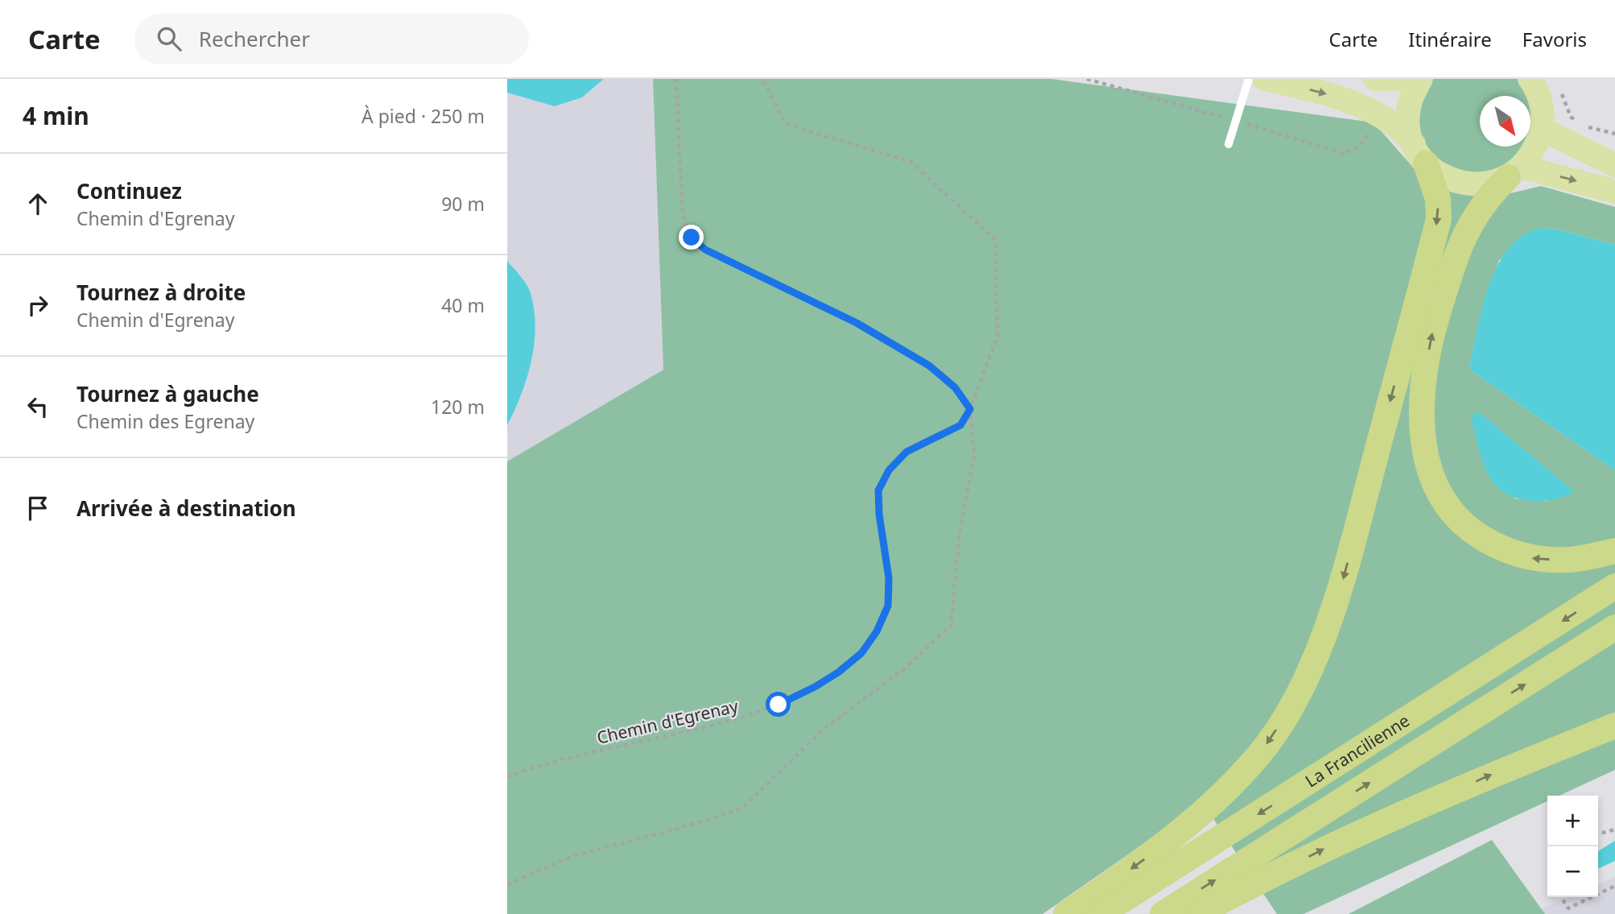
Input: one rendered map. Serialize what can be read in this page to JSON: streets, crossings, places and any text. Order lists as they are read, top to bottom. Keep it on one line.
{"streets":{"highway":["La Francilienne"],"path":["Chemin d'Egrenay"]},"north":"bottom right","page":{"header":"Carte","search":"Rechercher","nav":["Carte","Itinéraire","Favoris"],"heading":["4 min","À pied · 250 m"],"list":[["Continuez","Chemin d'Egrenay","90 m"],["Tournez à droite","Chemin d'Egrenay","40 m"],["Tournez à gauche","Chemin des Egrenay","120 m"],"Arrivée à destination"],"map_buttons":["+","−"]}}
